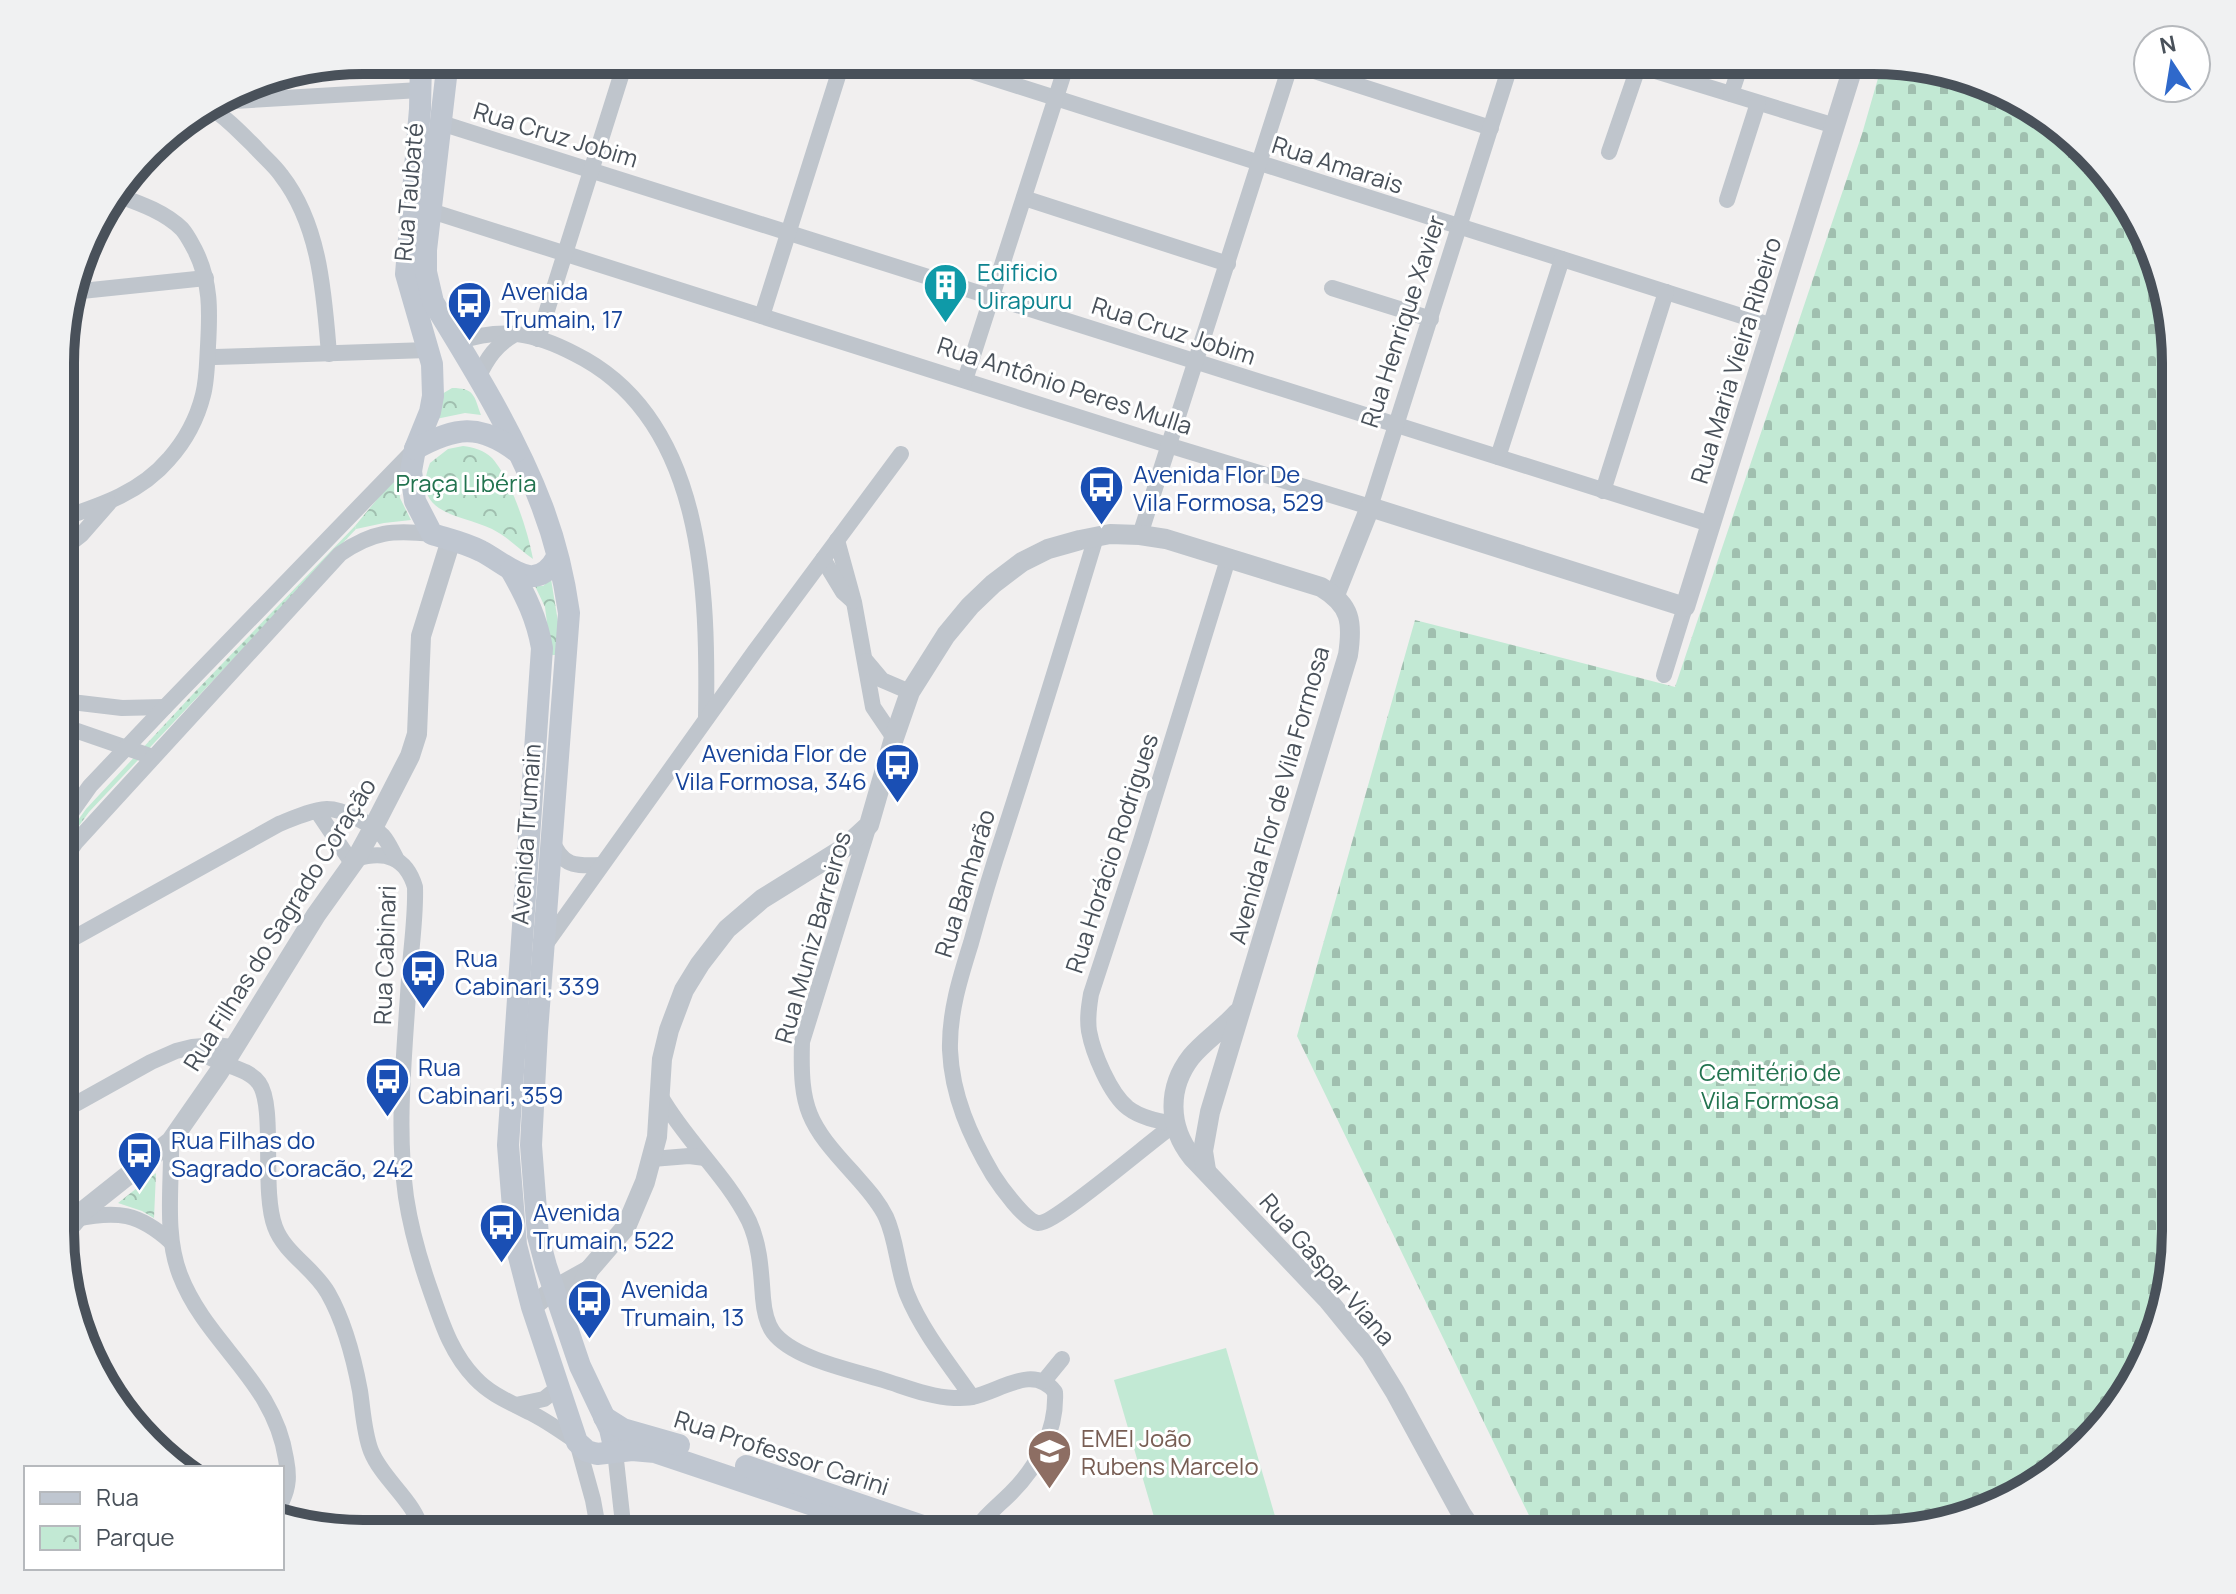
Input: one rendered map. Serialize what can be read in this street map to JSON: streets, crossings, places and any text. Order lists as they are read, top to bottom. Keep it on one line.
{"streets":{"main road":["Rua Taubaté","Avenida Trumain","Rua Professor Carini"],"street":["Rua Cruz Jobim","Rua Amarais","Rua Henrique Xavier","Rua Maria Vieira Ribeiro","Rua Antônio Peres Mulla","Avenida Flor de Vila Formosa","Rua Horácio Rodrigues","Rua Banharão","Rua Filhas do Sagrado Coração","Rua Muniz Barreiros","Rua Cabinari","Rua Gaspar Viana"]},"crossings":[["Rua Cruz Jobim","Rua Taubaté"],["Rua Cruz Jobim","Rua Henrique Xavier"],["Rua Cruz Jobim","Rua Maria Vieira Ribeiro"],["Rua Amarais","Rua Henrique Xavier"],["Rua Amarais","Rua Maria Vieira Ribeiro"],["Rua Taubaté","Rua Antônio Peres Mulla"],["Rua Henrique Xavier","Rua Antônio Peres Mulla"],["Rua Henrique Xavier","Avenida Flor de Vila Formosa"],["Rua Maria Vieira Ribeiro","Rua Antônio Peres Mulla"],["Avenida Flor de Vila Formosa","Rua Horácio Rodrigues"],["Avenida Flor de Vila Formosa","Rua Banharão"],["Avenida Flor de Vila Formosa","Rua Gaspar Viana"],["Avenida Trumain","Rua Cabinari"],["Avenida Trumain","Rua Professor Carini"],["Rua Horácio Rodrigues","Rua Banharão"],["Rua Horácio Rodrigues","Rua Gaspar Viana"],["Rua Banharão","Rua Gaspar Viana"],["Rua Filhas do Sagrado Coração","Rua Cabinari"],["Rua Cabinari","Rua Professor Carini"]],"parks":["Praça Libéria","Cemitério de Vila Formosa"],"places":{"building":["Edificio Uirapuru"],"bus stop":["Avenida Trumain, 17","Avenida Flor De Vila Formosa, 529","Avenida Flor de Vila Formosa, 346","Rua Cabinari, 339","Rua Cabinari, 359","Rua Filhas do Sagrado Coracão, 242","Avenida Trumain, 522","Avenida Trumain, 13"],"school or university":["EMEI João Rubens Marcelo"]},"legend":["Rua","Parque"],"north":"top"}
